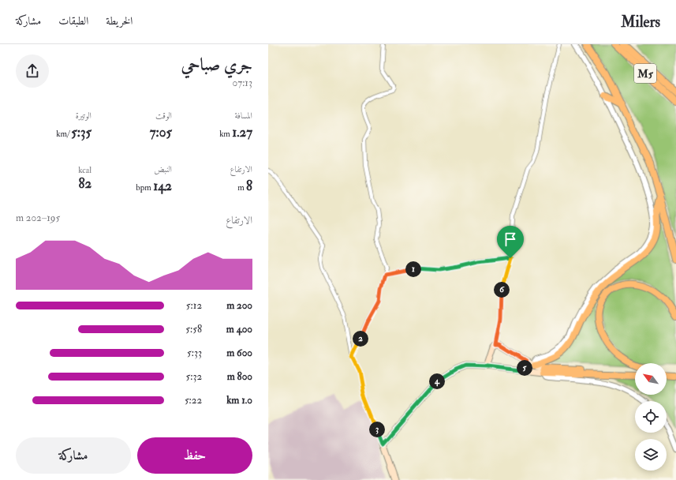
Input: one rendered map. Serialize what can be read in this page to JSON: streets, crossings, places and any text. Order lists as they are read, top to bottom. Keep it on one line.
{"streets":{"highway":["M5"]},"north":"top left","page":{"header":"Milers","nav":["الخريطة","الطبقات","مشاركة"],"heading":["جري صباحي","07:13"],"stats":[["المسافة","1.27 km"],["الوقت","7:05"],["الوتيرة","5:35 /km"],["الارتفاع","8 m"],["النبض","142 bpm"],["kcal","82"]],"chart":["الارتفاع","195–202 m"],"pins":["1","6","2","5","4","3"],"list":[{"name":"200 m","note":"5:12"},{"name":"400 m","note":"5:58"},{"name":"600 m","note":"5:33"},{"name":"800 m","note":"5:32"},{"name":"1.0 km","note":"5:22"}],"buttons":["حفظ","مشاركة"]}}
